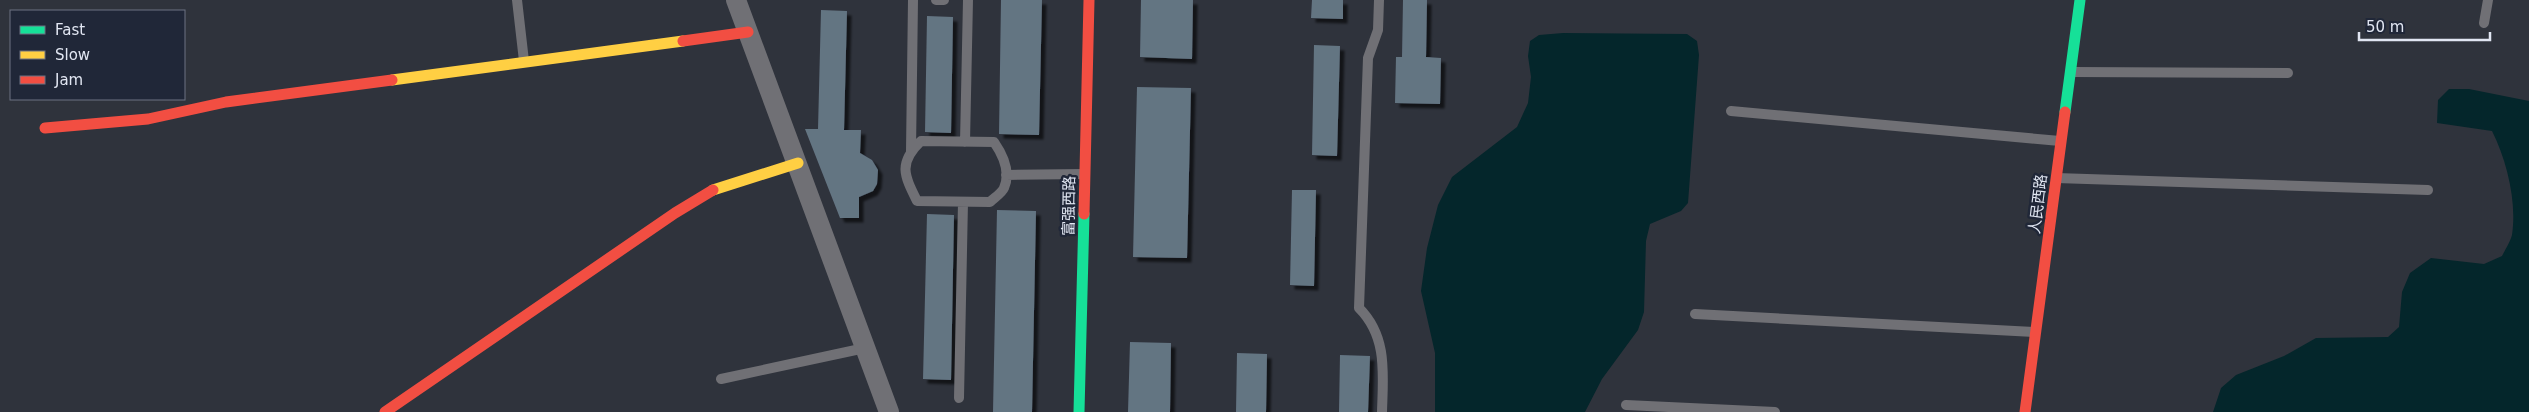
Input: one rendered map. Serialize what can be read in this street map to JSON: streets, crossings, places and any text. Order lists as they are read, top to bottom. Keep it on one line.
{"streets":{"street":["人民西路","富强西路"]},"legend":["Fast","Slow","Jam"],"scale_bar":"50 m"}
